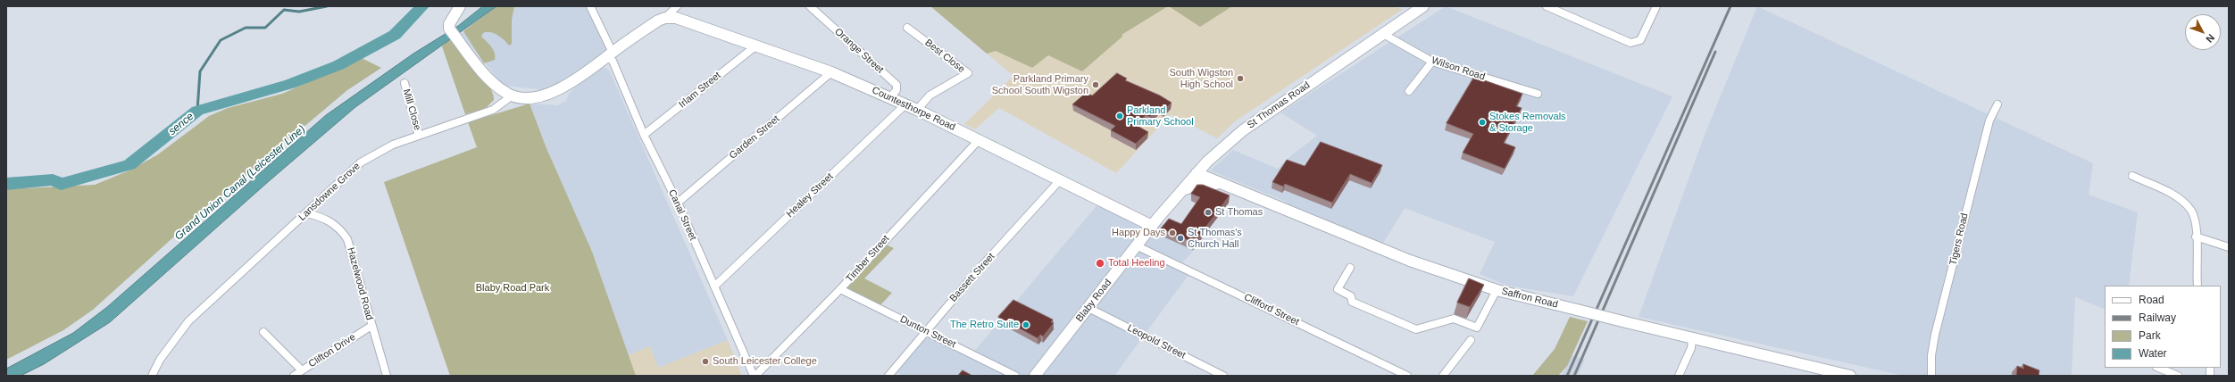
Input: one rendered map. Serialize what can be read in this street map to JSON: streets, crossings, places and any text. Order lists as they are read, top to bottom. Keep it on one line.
{"streets":{"main road":["St Thomas Road","Countesthorpe Road","Saffron Road","Blaby Road"],"street":["Orange Street","Best Close","Wilson Road","Irlam Street","Mill Close","Garden Street","Lansdowne Grove","Healey Street","Canal Street","Tigers Road","Timber Street","Bassett Street","Hazelwood Road","Clifford Street","Dunton Street","Leopold Street","Clifton Drive"]},"crossings":[["Orange Street","Countesthorpe Road"],["Best Close","Countesthorpe Road"],["Wilson Road","St Thomas Road"],["Irlam Street","Countesthorpe Road"],["Irlam Street","Canal Street"],["St Thomas Road","Countesthorpe Road"],["St Thomas Road","Saffron Road"],["St Thomas Road","Blaby Road"],["Countesthorpe Road","Garden Street"],["Countesthorpe Road","Healey Street"],["Countesthorpe Road","Timber Street"],["Countesthorpe Road","Bassett Street"],["Countesthorpe Road","Blaby Road"],["Mill Close","Lansdowne Grove"],["Garden Street","Canal Street"],["Lansdowne Grove","Hazelwood Road"],["Healey Street","Canal Street"],["Canal Street","Timber Street"],["Timber Street","Dunton Street"],["Bassett Street","Dunton Street"],["Hazelwood Road","Clifton Drive"],["Blaby Road","Clifford Street"],["Blaby Road","Leopold Street"]],"water":["sence","Grand Union Canal (Leicester Line)"],"parks":["Blaby Road Park"],"places":["South Wigston High School","Parkland Primary School South Wigston","Parkland Primary School","Stokes Removals & Storage","St Thomas","Happy Days","St Thomas's Church Hall","Total Heeling","The Retro Suite","South Leicester College"],"legend":["Road","Railway","Park","Water"],"north":"bottom right"}
